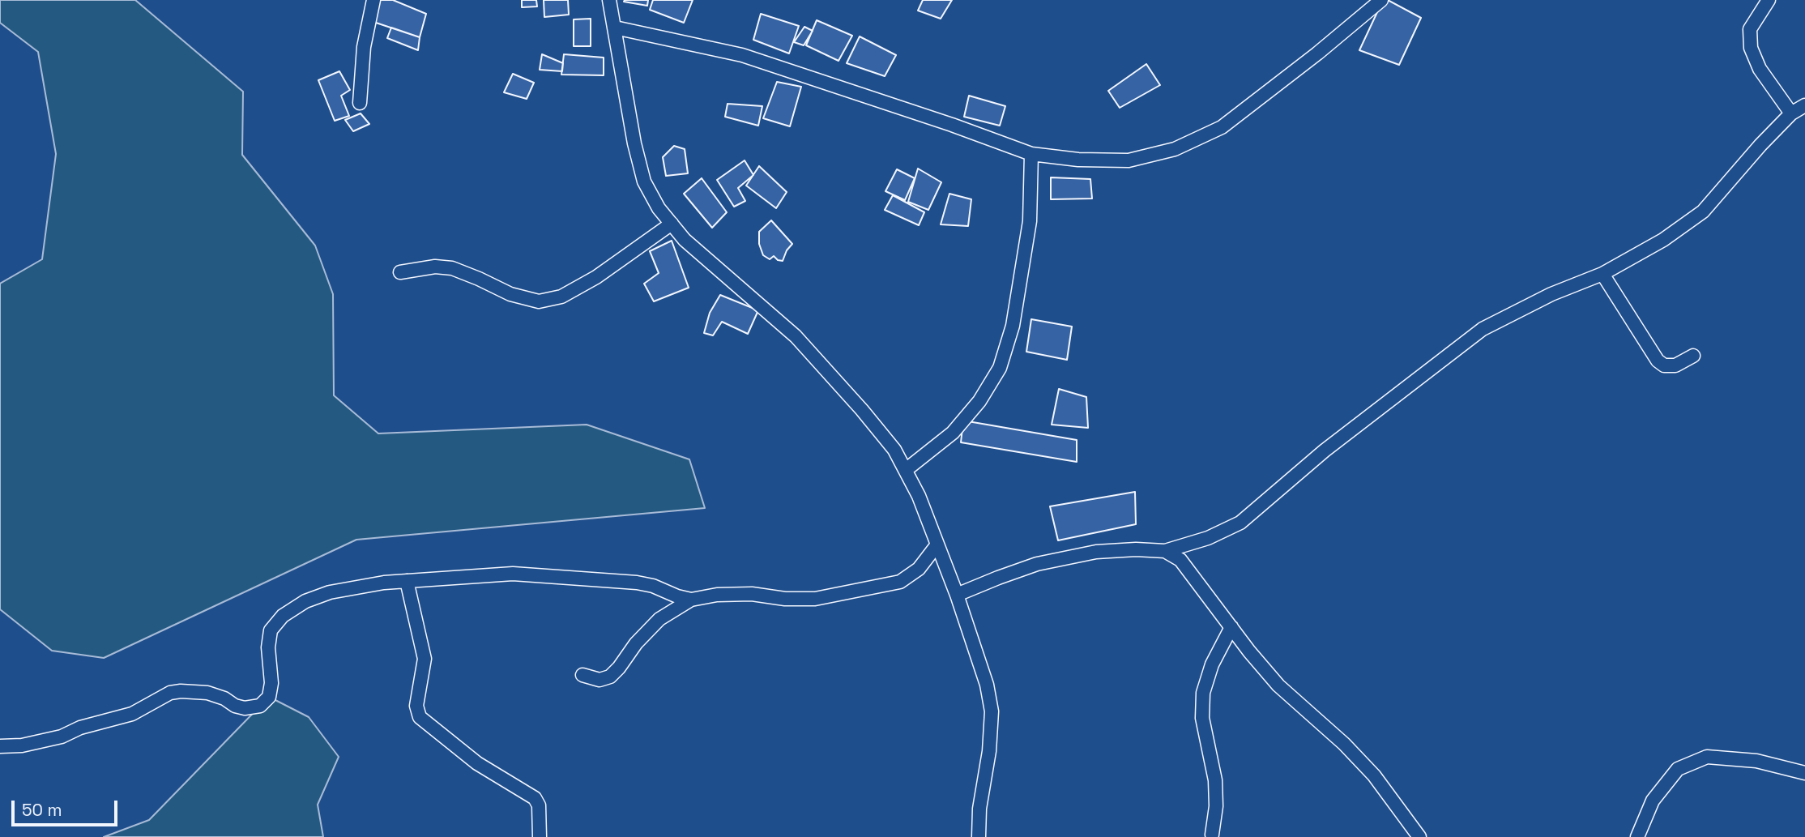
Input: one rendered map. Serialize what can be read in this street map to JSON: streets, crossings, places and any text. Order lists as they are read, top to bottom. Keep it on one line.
{"scale_bar":"50 m"}
